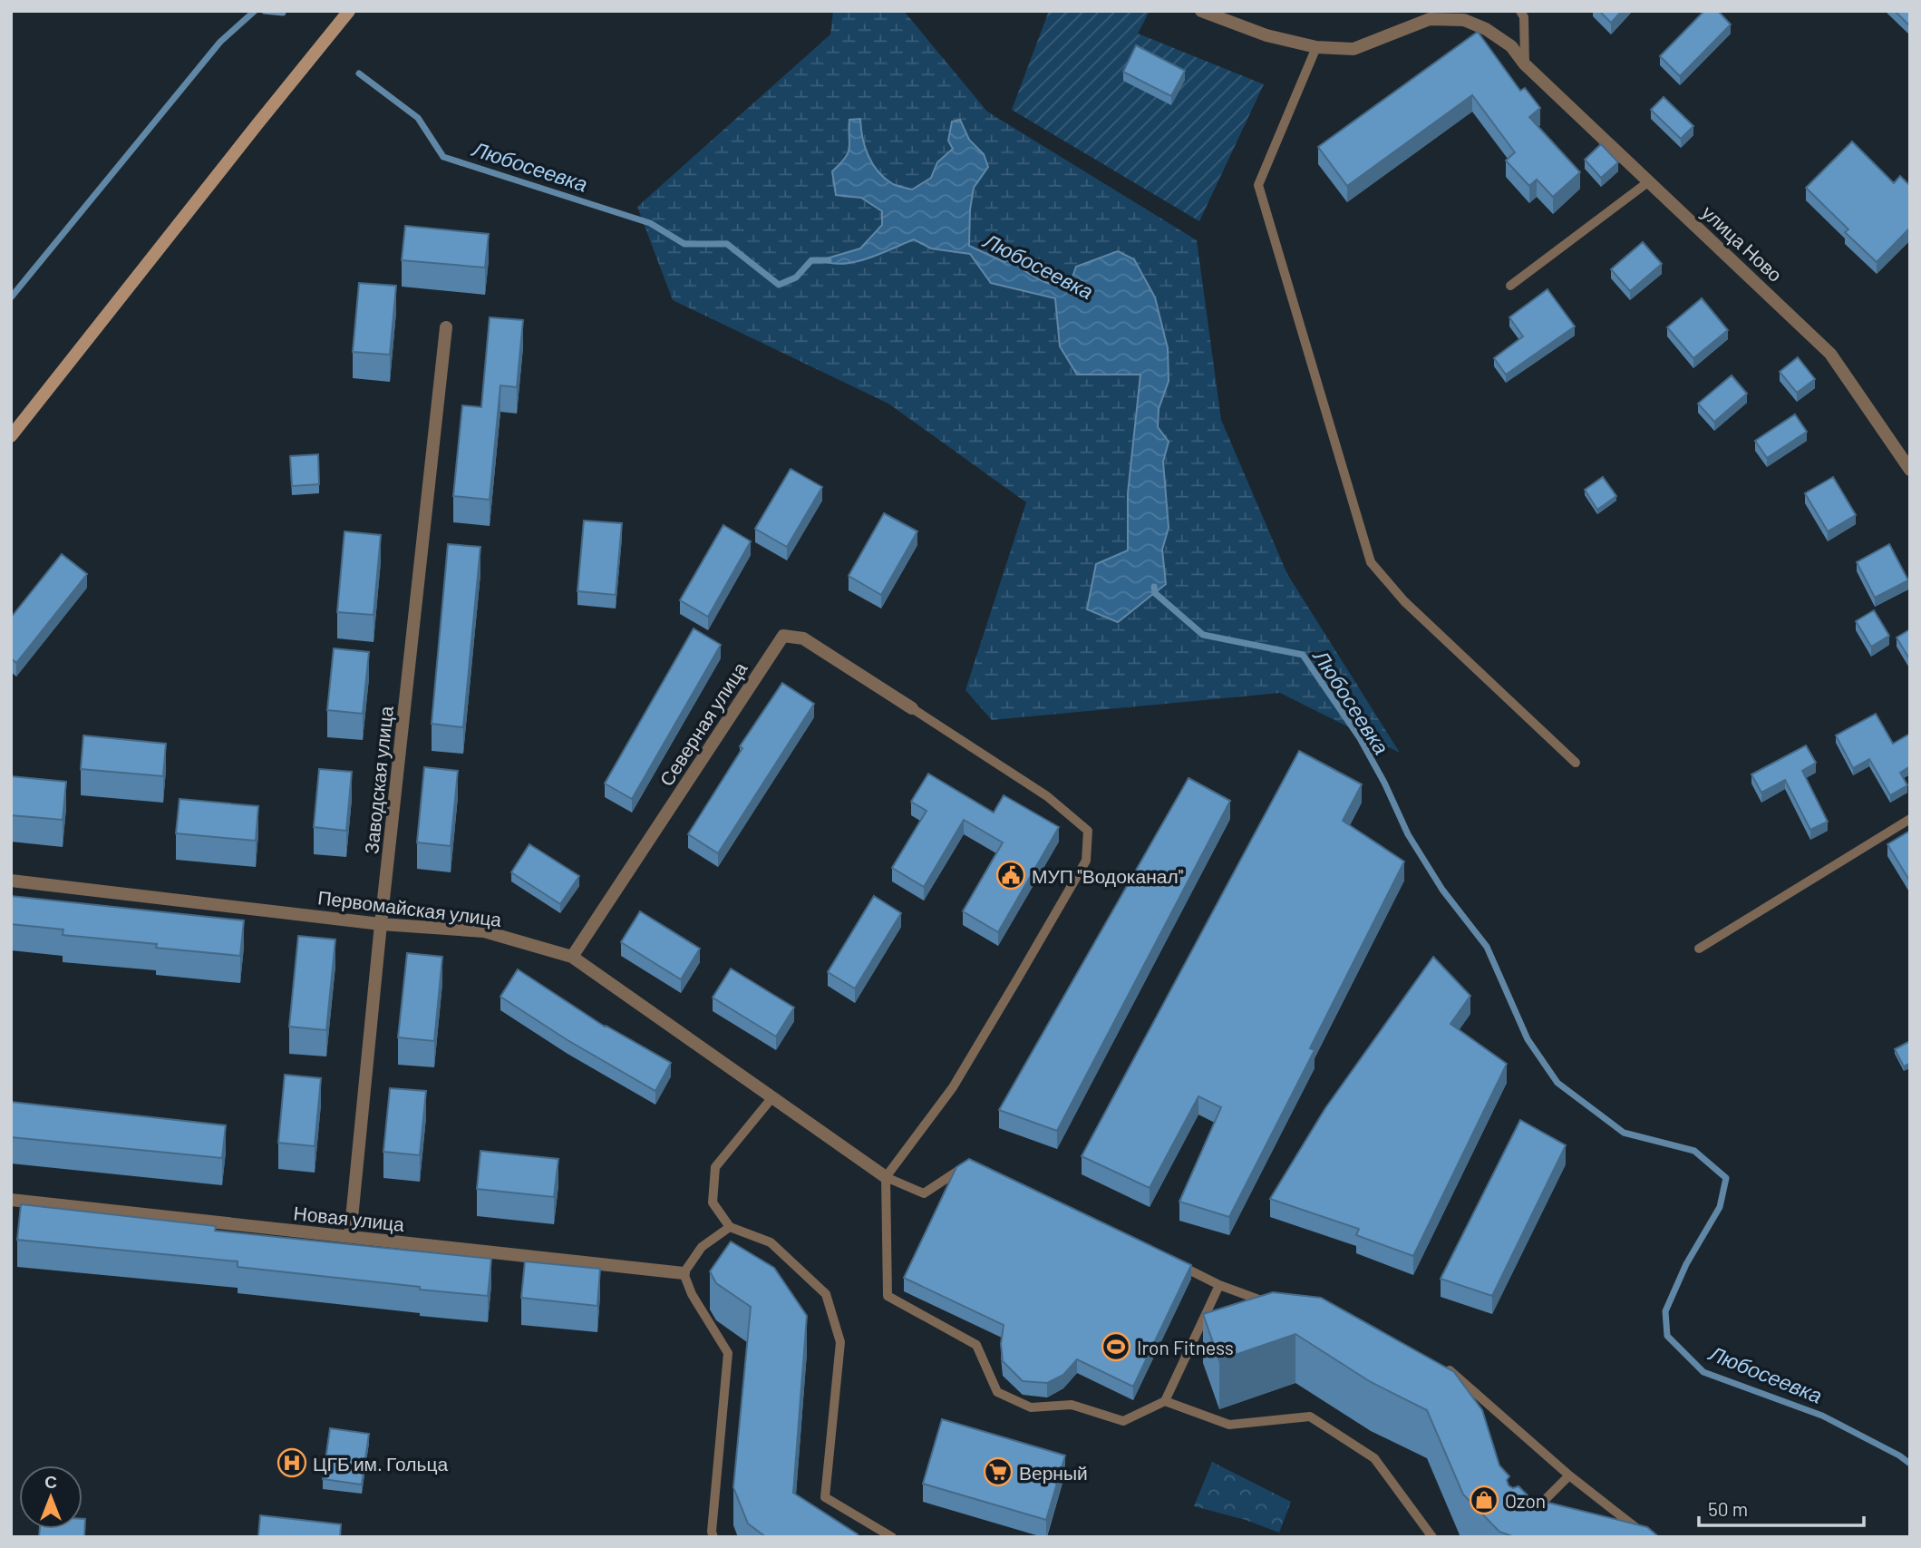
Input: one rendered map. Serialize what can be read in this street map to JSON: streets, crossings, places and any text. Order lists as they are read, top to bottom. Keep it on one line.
{"streets":{"street":["улица Ново","Северная улица","Заводская улица","Первомайская улица","Новая улица"]},"crossings":[["Северная улица","Первомайская улица"],["Заводская улица","Первомайская улица"],["Заводская улица","Новая улица"]],"water":["Любосеевка"],"places":{"public building":["МУП \"Водоканал\""],"sports":["Iron Fitness"],"hospital":["ЦГБ им. Гольца"],"supermarket":["Верный"],"shop":["Ozon"]},"scale_bar":"50 m","north":"top"}
